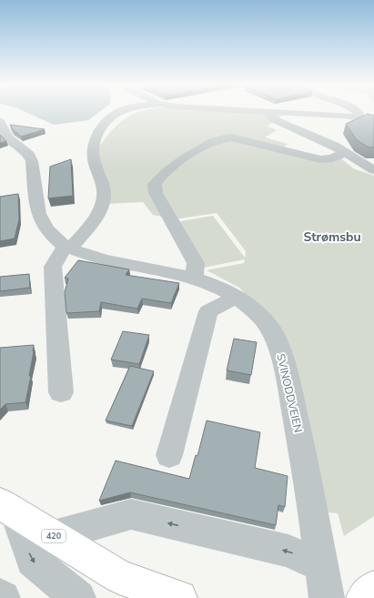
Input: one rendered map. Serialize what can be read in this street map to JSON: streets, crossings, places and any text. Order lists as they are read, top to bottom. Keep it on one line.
{"streets":{"main road":["420"],"street":["SVINODDVEIEN"]},"districts":["Strømsbu"]}
